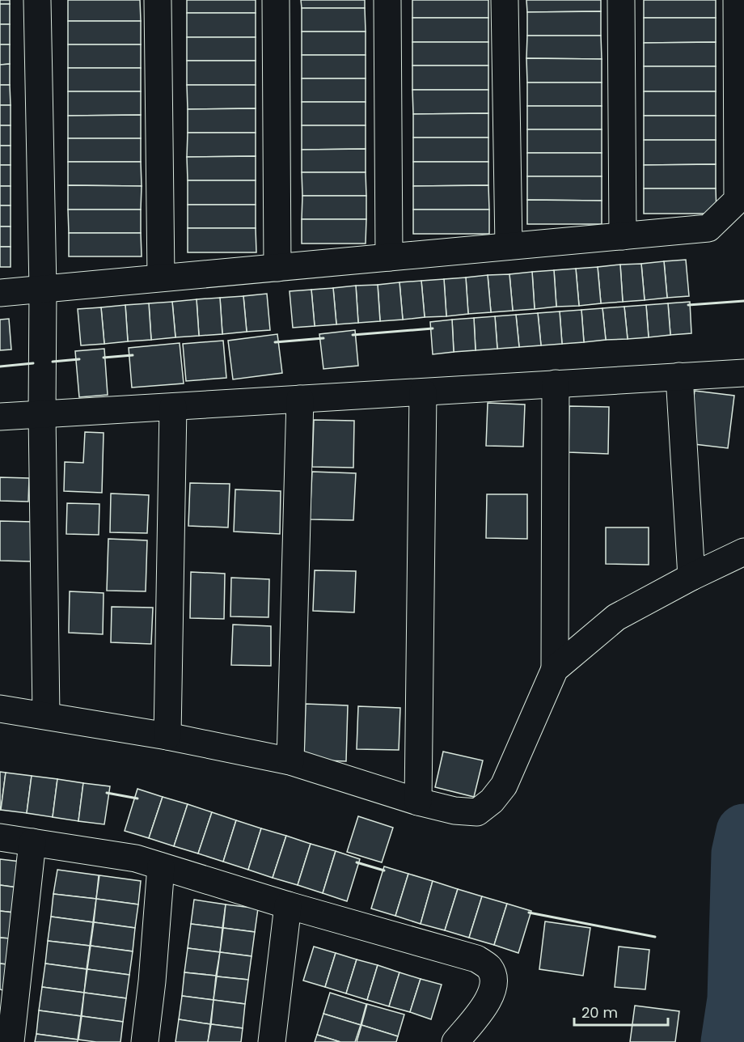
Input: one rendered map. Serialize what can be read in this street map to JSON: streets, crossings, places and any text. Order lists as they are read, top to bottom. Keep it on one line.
{"scale_bar":"20 m"}
